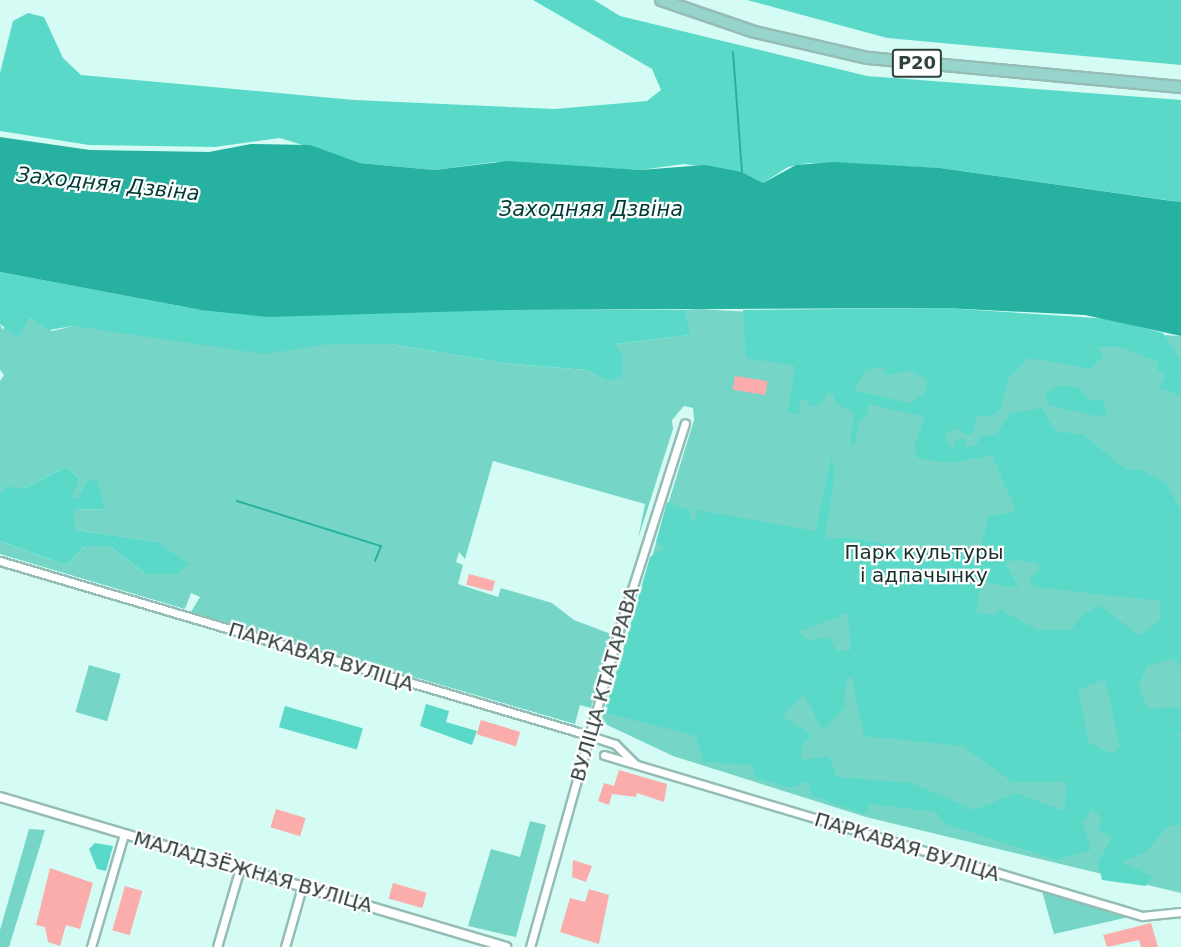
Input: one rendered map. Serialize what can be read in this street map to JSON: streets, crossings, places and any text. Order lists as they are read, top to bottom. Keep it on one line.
{"streets":{"main road":["Р20"],"street":["ПАРКАВАЯ ВУЛІЦА","ВУЛІЦА КТАТАРАВА","МАЛАДЗЁЖНАЯ ВУЛІЦА"]},"crossings":[["ПАРКАВАЯ ВУЛІЦА","ВУЛІЦА КТАТАРАВА"]],"water":["Заходняя Дзвіна"],"parks":["Парк культуры і адпачынку"]}
